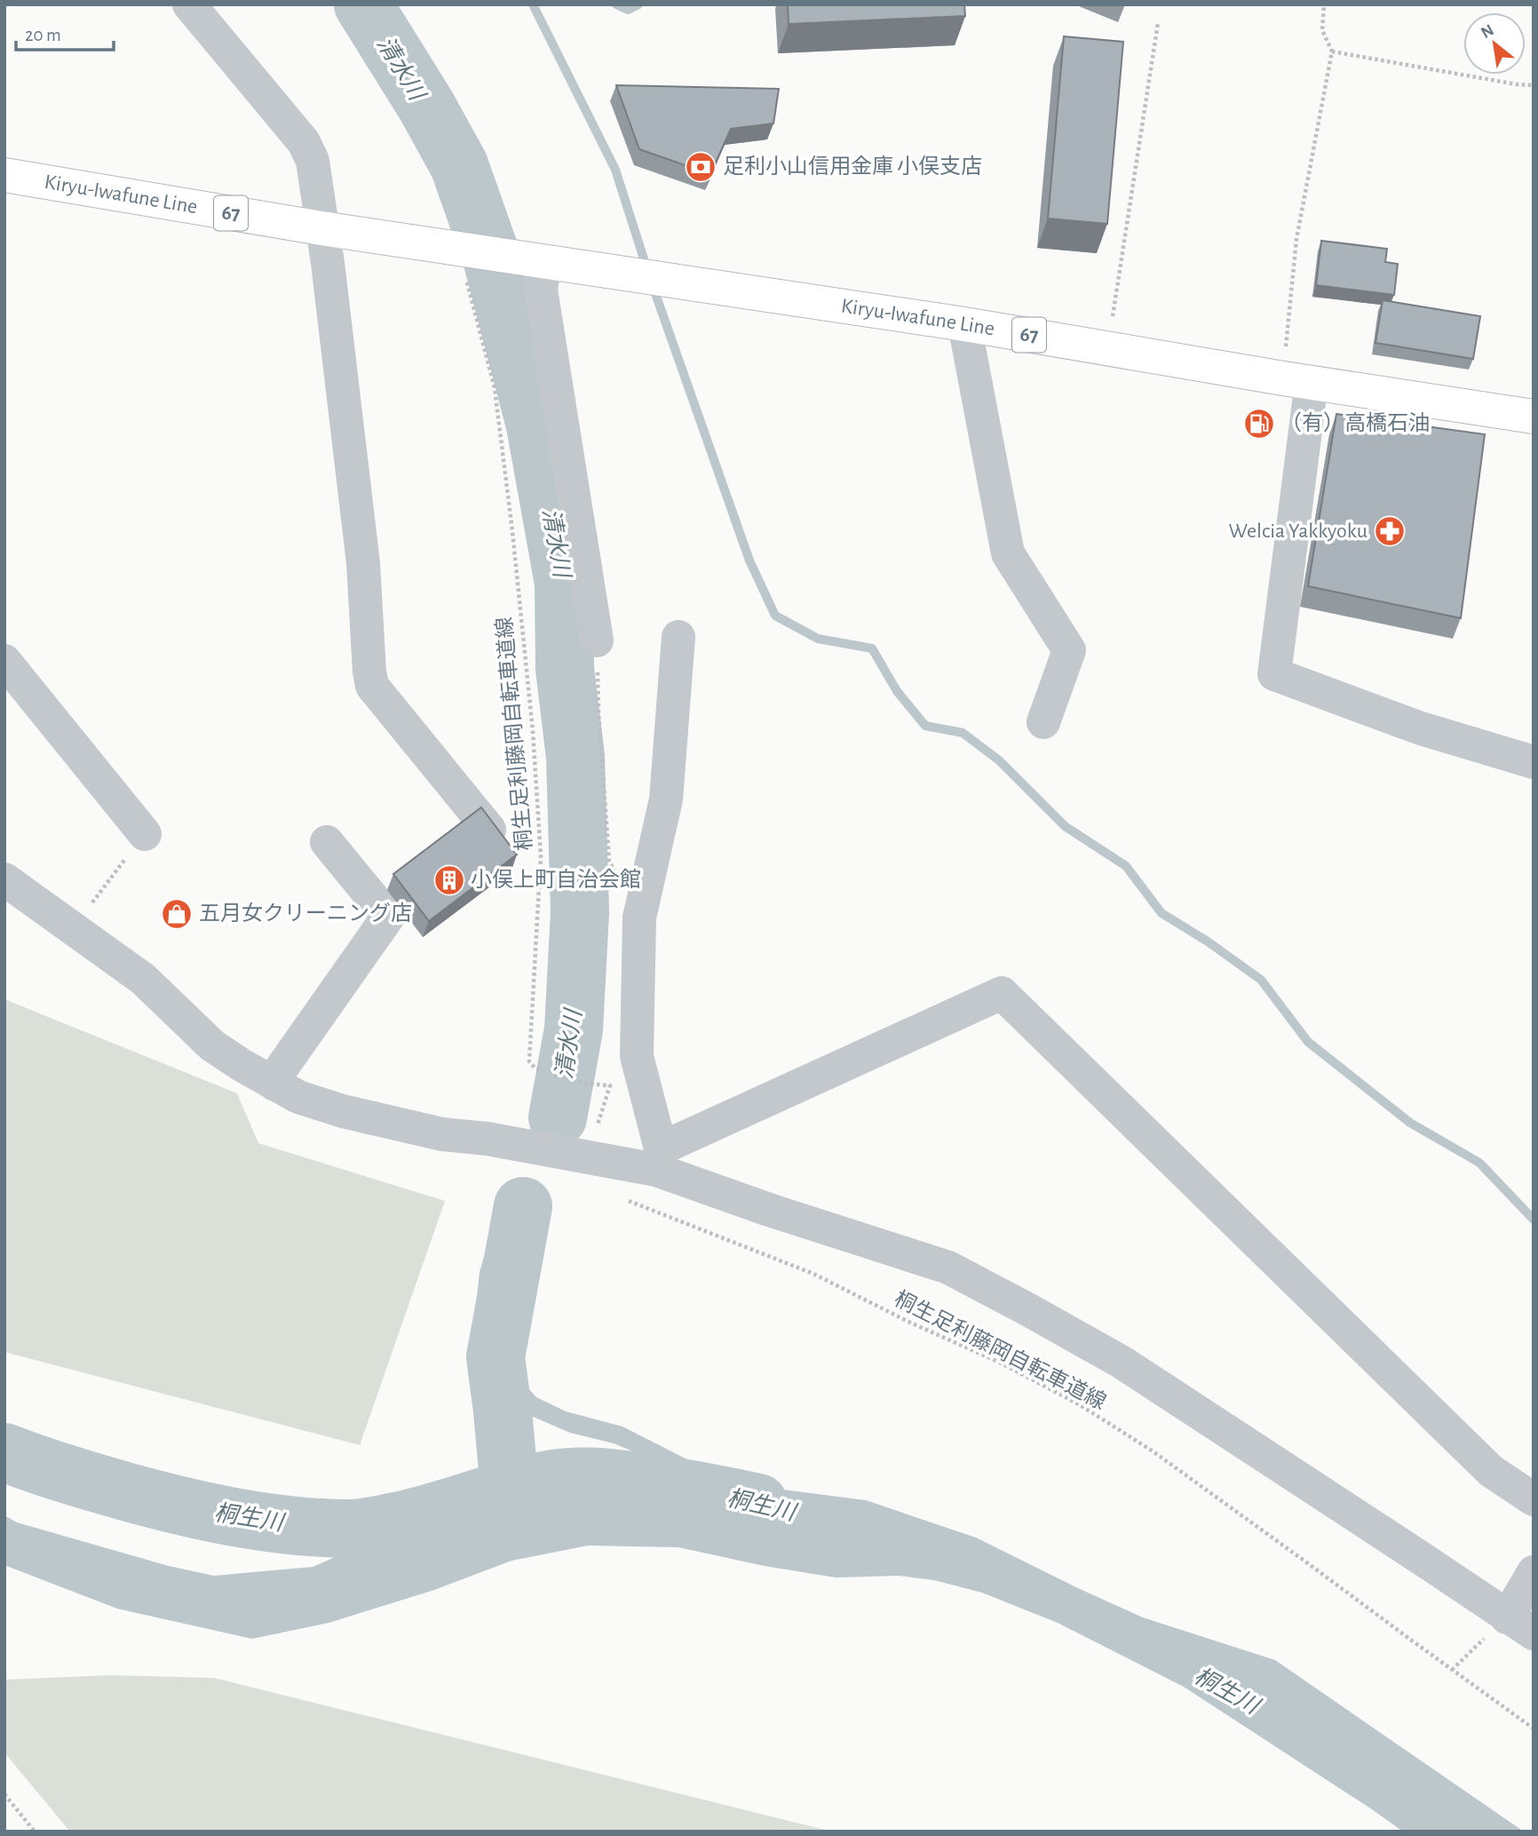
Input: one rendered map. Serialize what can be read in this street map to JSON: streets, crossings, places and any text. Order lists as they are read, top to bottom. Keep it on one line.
{"streets":{"main road":["Kiryu-Iwafune Line","67"],"path":["桐生足利藤岡自転車道線"]},"crossings":[["Kiryu-Iwafune Line","67"],["Kiryu-Iwafune Line","桐生足利藤岡自転車道線"],["67","桐生足利藤岡自転車道線"]],"water":["清水川","桐生川"],"places":{"bank":["足利小山信用金庫 小俣支店"],"fuel station":["（有）高橋石油"],"pharmacy":["Welcia Yakkyoku"],"building":["小俣上町自治会館"],"shop":["五月女クリーニング店"]},"scale_bar":"20 m","north":"top left"}
